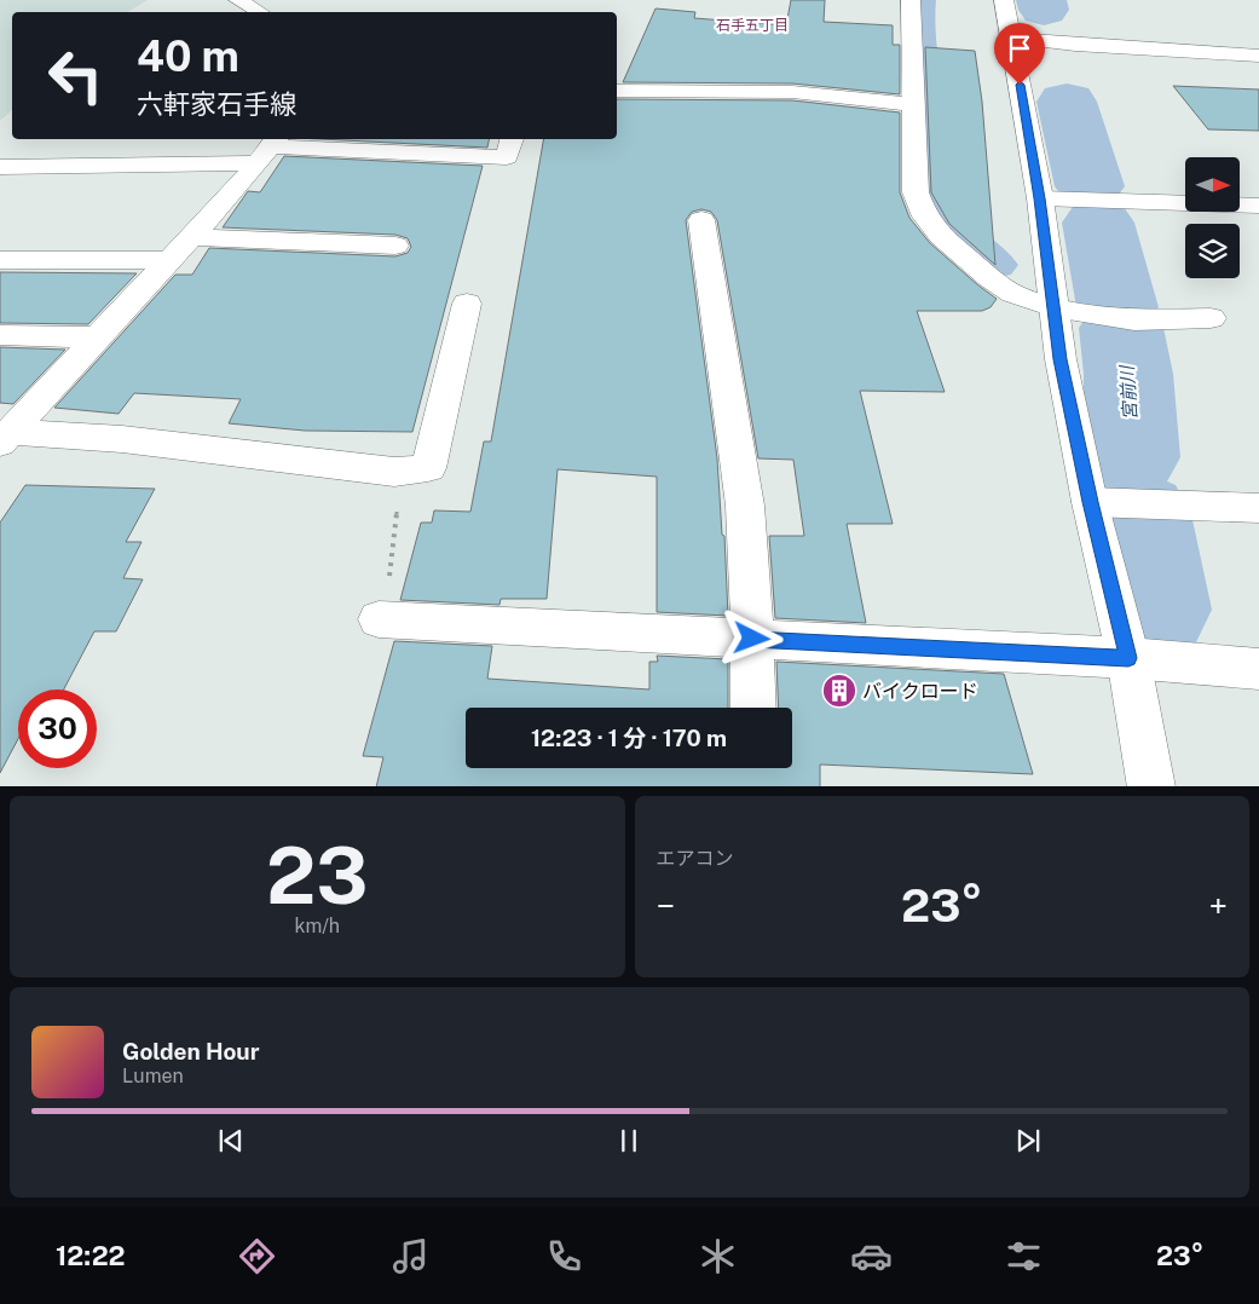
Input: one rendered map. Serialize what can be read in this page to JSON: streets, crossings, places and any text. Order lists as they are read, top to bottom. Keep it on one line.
{"districts":["石手五丁目"],"water":["宮前川"],"places":{"building":["バイクロード"]},"north":"right","page":{"turn":["40 m","六軒家石手線"],"limit":"30","trip":"12:23 · 1 分 · 170 m","tile":[["23","km/h"],"エアコン"],"heat":["−","23°","+"],"song":["Golden Hour","Lumen"],"tabs":["12:22","23°"]}}
